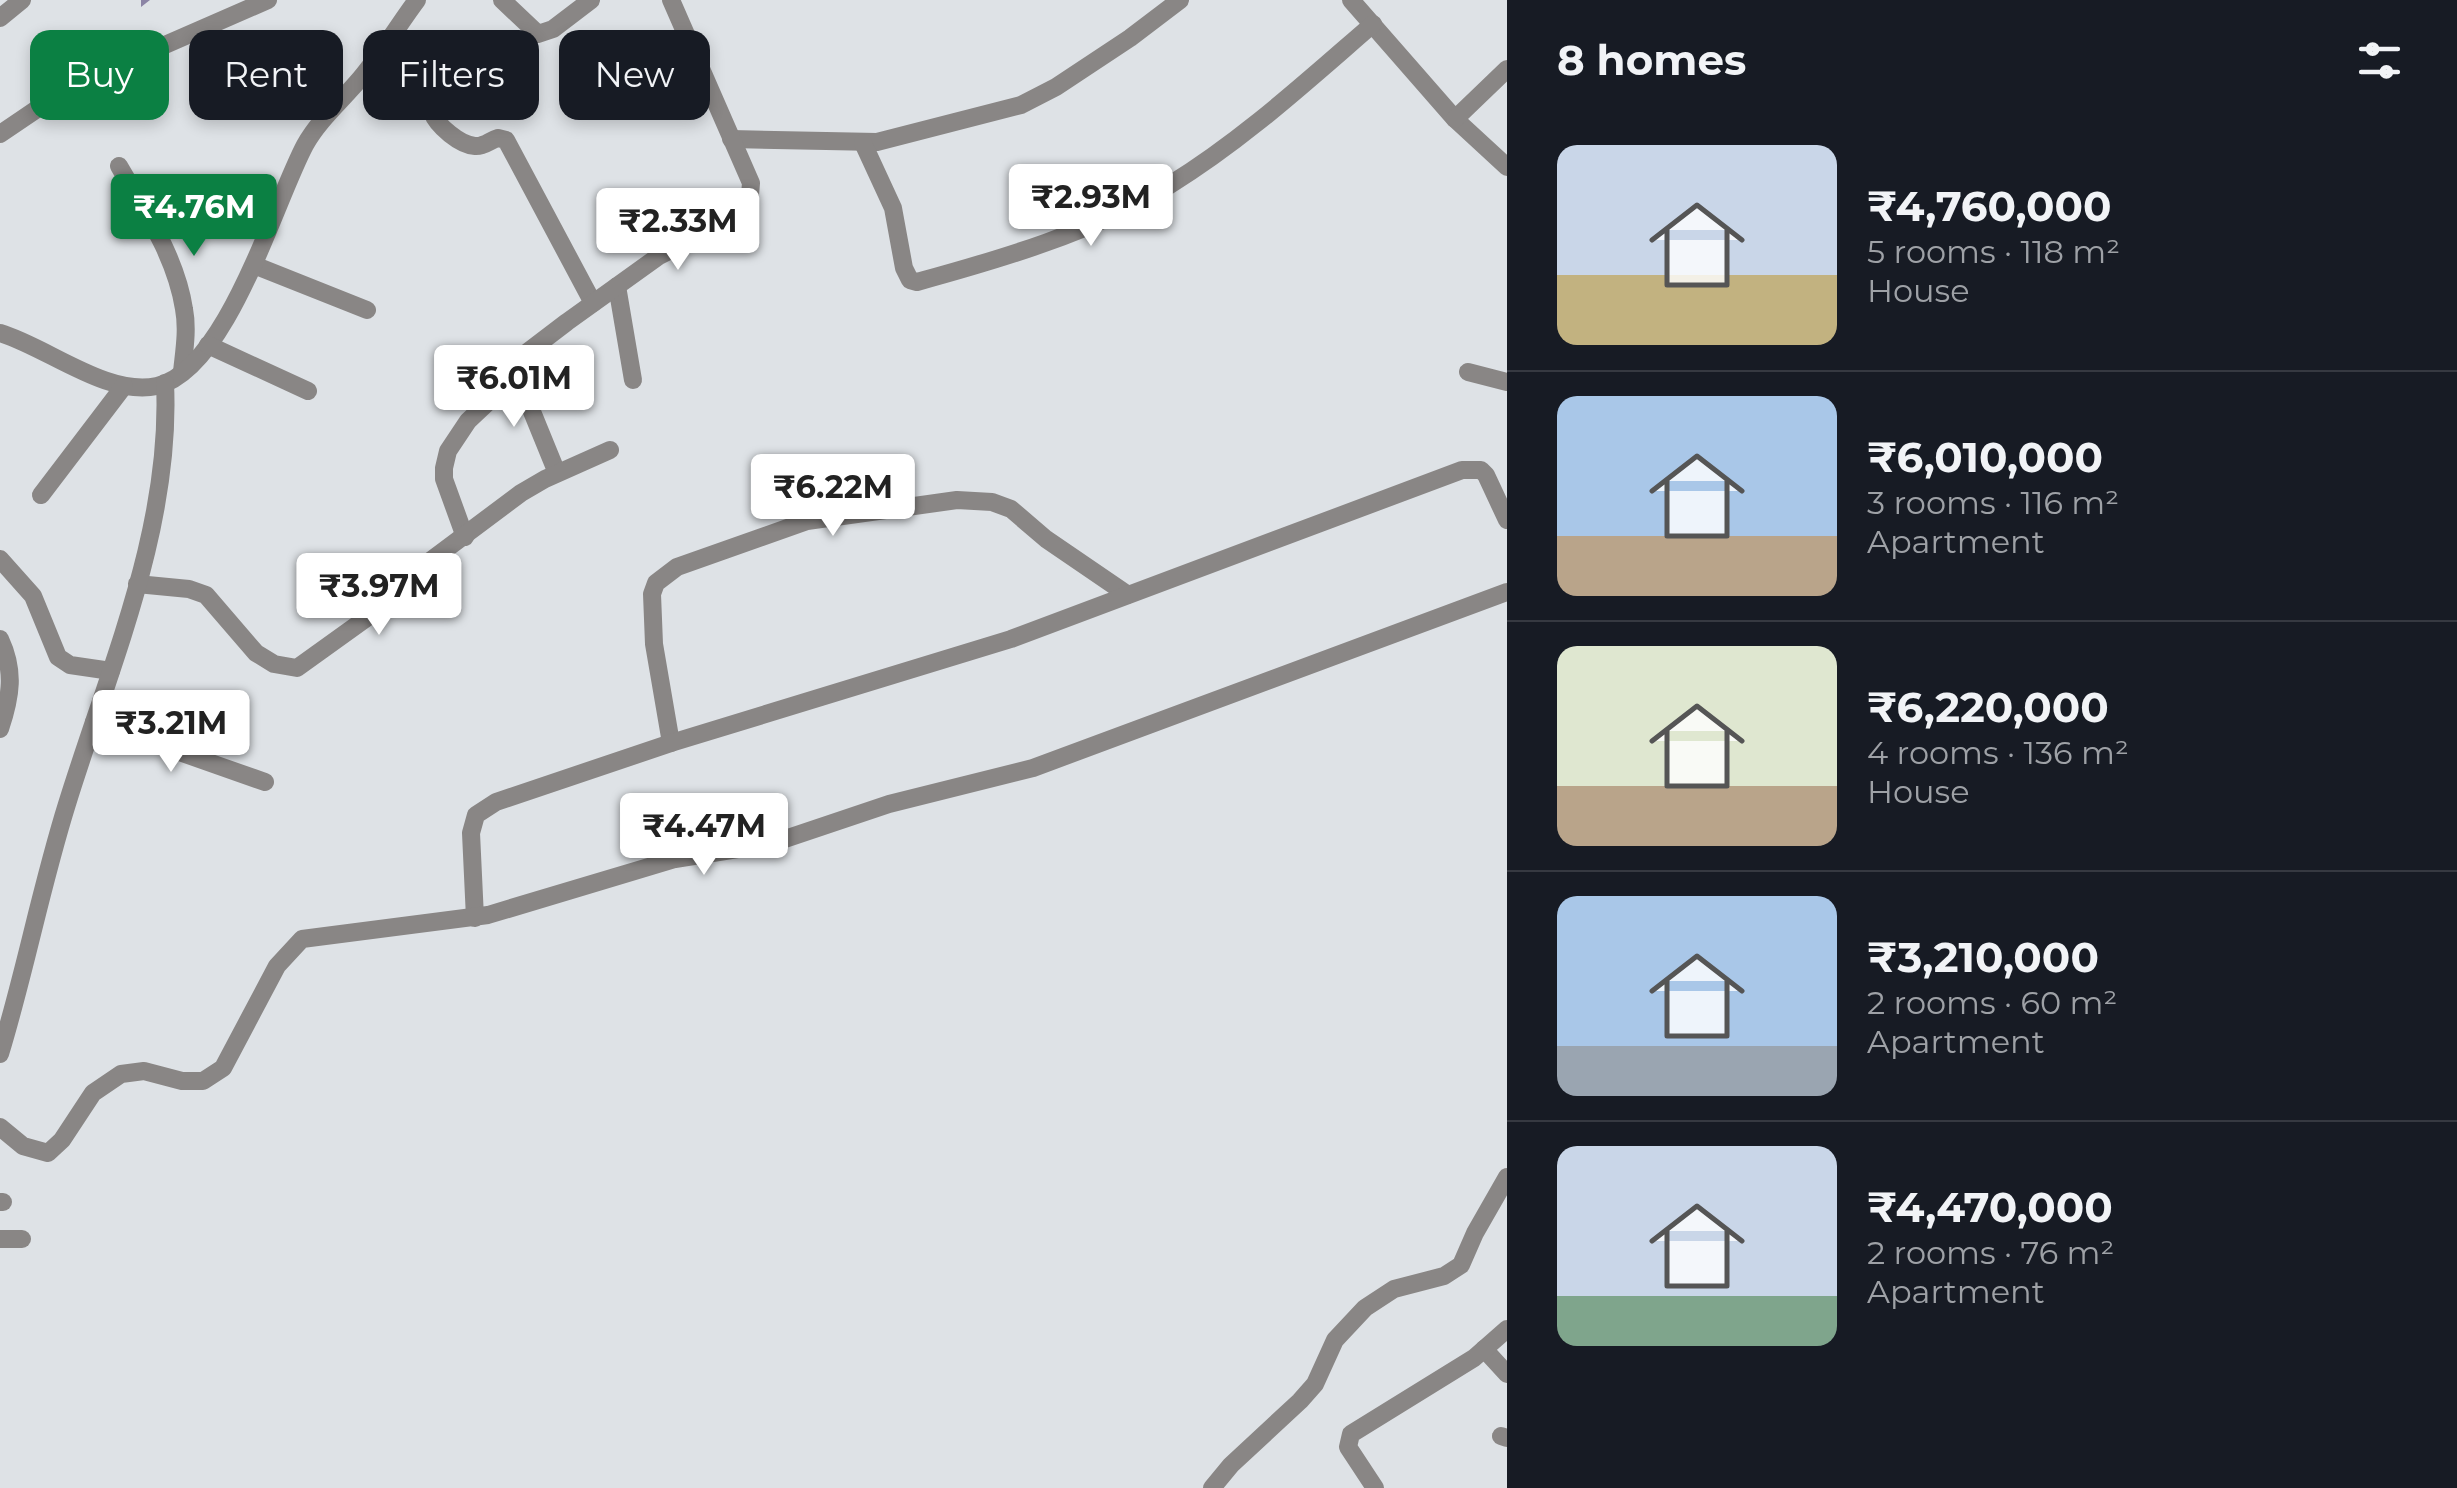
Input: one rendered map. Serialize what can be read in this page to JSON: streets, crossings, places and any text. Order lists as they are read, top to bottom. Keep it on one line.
{"page":{"heading":"8 homes","chip":["Buy","Rent","Filters","New"],"list":[{"name":"₹4,760,000","note":"5 rooms · 118 m² · House"},{"name":"₹6,010,000","note":"3 rooms · 116 m² · Apartment"},{"name":"₹6,220,000","note":"4 rooms · 136 m² · House"},{"name":"₹3,210,000","note":"2 rooms · 60 m² · Apartment"},{"name":"₹4,470,000","note":"2 rooms · 76 m² · Apartment"}],"price":["₹2.93M","₹4.76M","₹2.33M","₹6.01M","₹6.22M","₹3.97M","₹3.21M","₹4.47M"]}}
